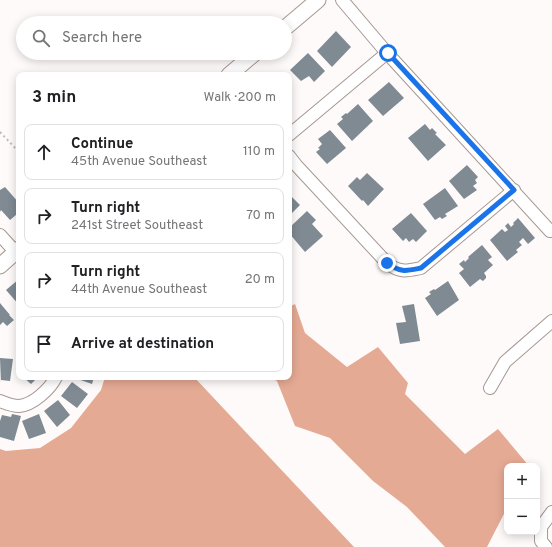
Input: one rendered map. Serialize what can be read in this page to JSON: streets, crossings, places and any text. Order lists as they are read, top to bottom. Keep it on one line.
{"page":{"search":"Search here","heading":["3 min","Walk · 200 m"],"list":[["Continue","45th Avenue Southeast","110 m"],["Turn right","241st Street Southeast","70 m"],["Turn right","44th Avenue Southeast","20 m"],"Arrive at destination"],"map_buttons":["+","−"]}}
